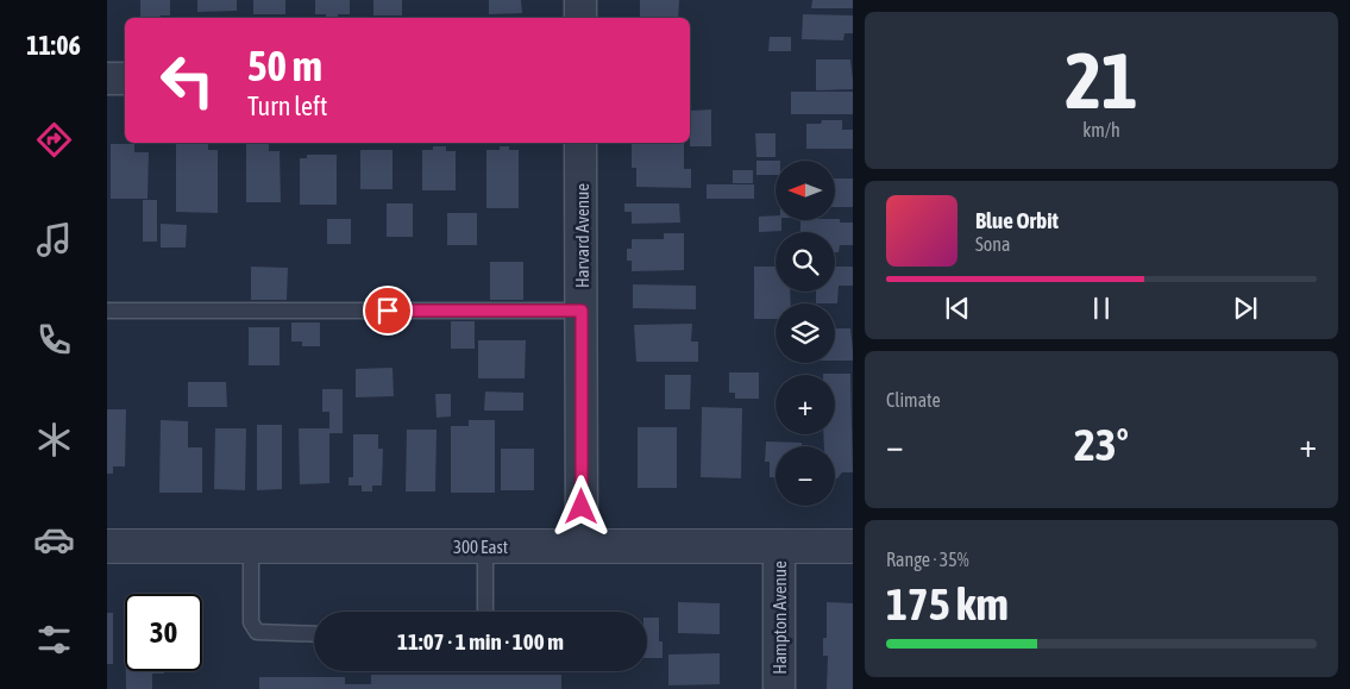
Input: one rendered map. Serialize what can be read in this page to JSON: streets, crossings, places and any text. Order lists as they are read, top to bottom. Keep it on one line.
{"streets":{"street":["Harvard Avenue","300 East","Hampton Avenue"]},"crossings":[["Harvard Avenue","300 East"],["300 East","Hampton Avenue"]],"north":"left","page":{"tabs":"11:06","tile":[["21","km/h"],"Climate",["Range · 35%","175 km"]],"turn":["50 m","Turn left"],"map_buttons":["+","−"],"song":["Blue Orbit","Sona"],"heat":["−","23°","+"],"limit":"30","trip":"11:07 · 1 min · 100 m"}}
